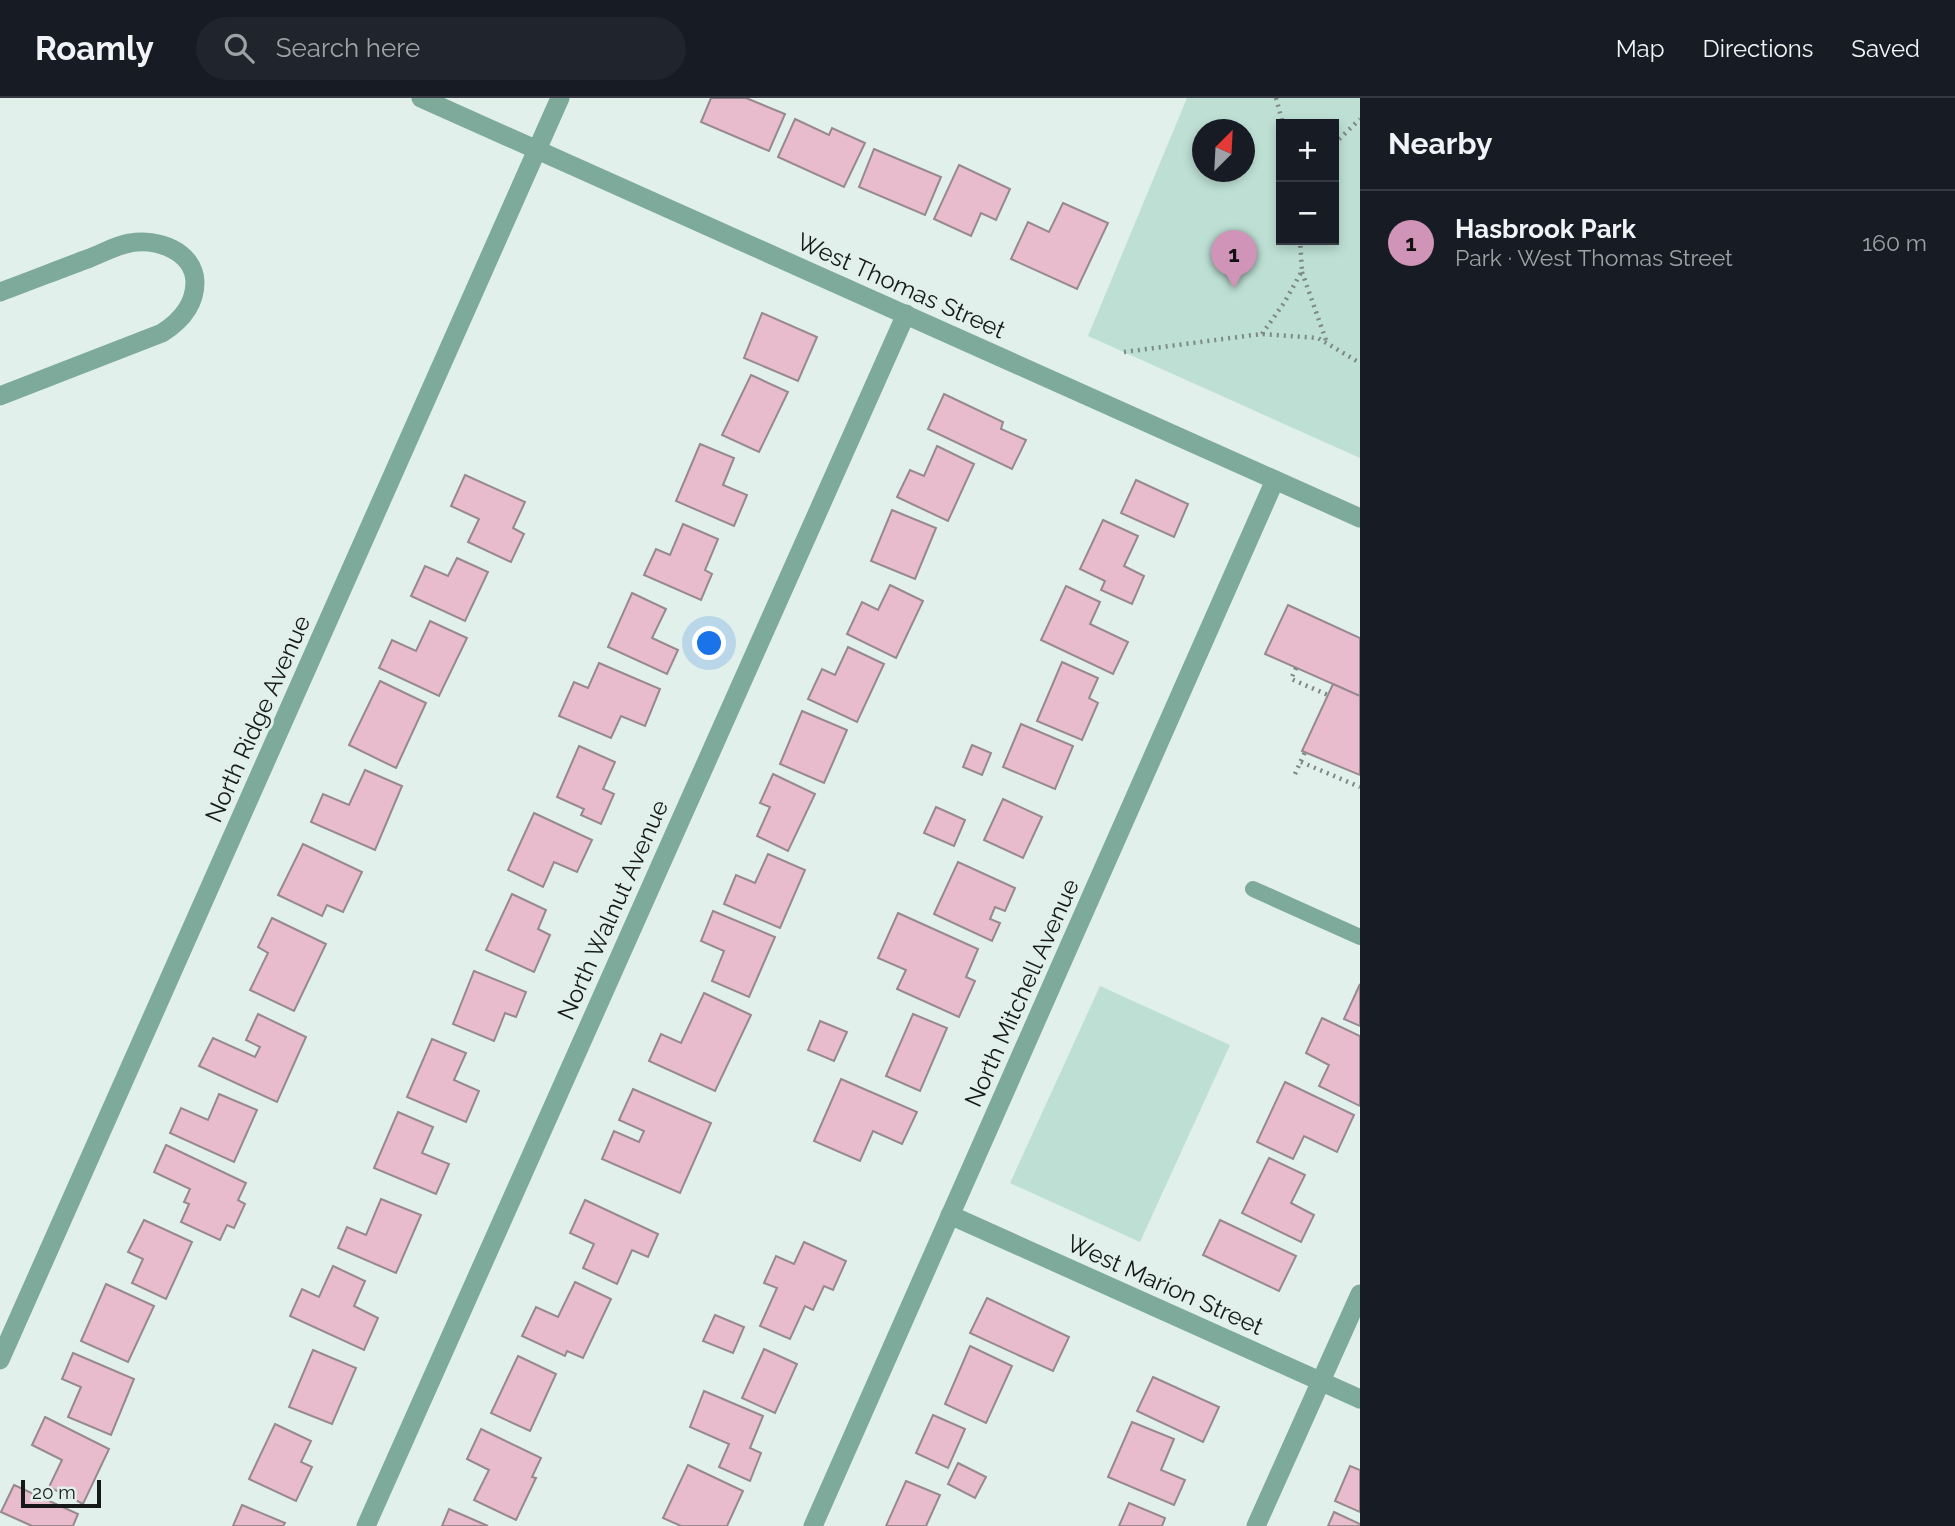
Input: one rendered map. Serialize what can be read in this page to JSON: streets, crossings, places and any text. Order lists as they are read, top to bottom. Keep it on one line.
{"streets":{"street":["West Thomas Street","North Ridge Avenue","North Walnut Avenue","North Mitchell Avenue","West Marion Street"]},"crossings":[["West Thomas Street","North Ridge Avenue"],["West Thomas Street","North Walnut Avenue"],["West Thomas Street","North Mitchell Avenue"],["North Mitchell Avenue","West Marion Street"]],"scale_bar":"20 m","north":"top right","page":{"header":"Roamly","search":"Search here","nav":["Map","Directions","Saved"],"heading":"Nearby","map_buttons":["+","−"],"list":[{"mark":"1","name":"Hasbrook Park","note":"Park · West Thomas Street","value":"160 m"}],"pins":"1","scale":"20 m"}}
